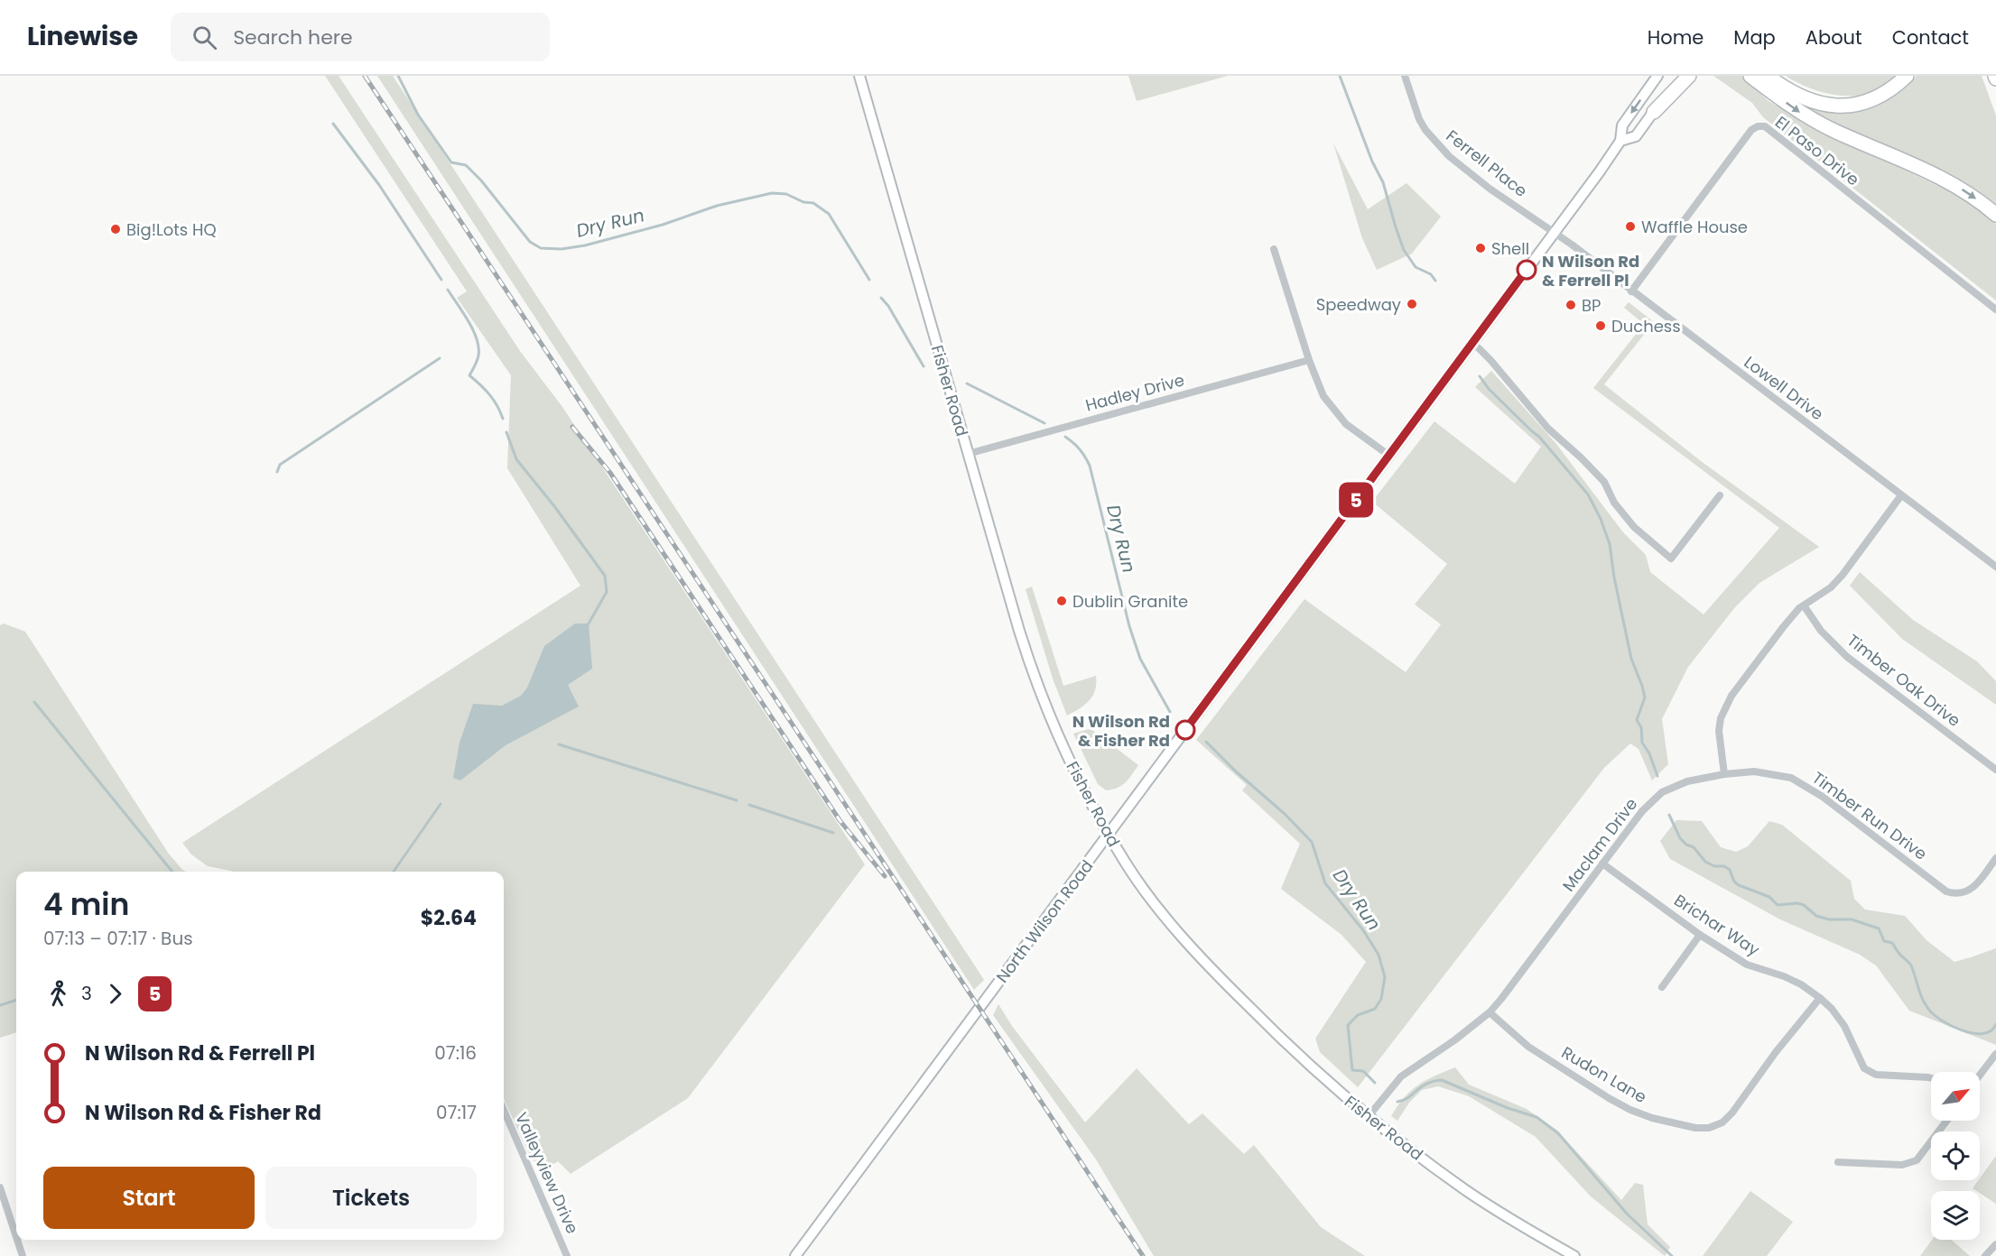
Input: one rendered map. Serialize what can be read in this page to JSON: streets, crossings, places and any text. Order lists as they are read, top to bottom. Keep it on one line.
{"streets":{"main road":["Fisher Road","North Wilson Road"],"street":["El Paso Drive","Ferrell Place","Lowell Drive","Hadley Drive","Timber Oak Drive","Timber Run Drive","Maclam Drive","Brichar Way","Rudon Lane","Valleyview Drive"]},"crossings":[["El Paso Drive","Lowell Drive"],["Ferrell Place","Lowell Drive"],["Ferrell Place","North Wilson Road"],["Lowell Drive","North Wilson Road"],["Fisher Road","Hadley Drive"],["Fisher Road","Maclam Drive"],["Fisher Road","North Wilson Road"],["Timber Run Drive","Maclam Drive"],["Maclam Drive","Brichar Way"],["Maclam Drive","Rudon Lane"],["Brichar Way","Rudon Lane"]],"water":["Dry Run"],"places":["Waffle House","Big!Lots HQ","Shell","N Wilson Rd & Ferrell Pl","Speedway","BP","Duchess","Dublin Granite","N Wilson Rd & Fisher Rd"],"lines":["bus line 5"],"north":"top right","page":{"header":"Linewise","search":"Search here","nav":["Home","Map","About","Contact"],"on_map":"5","heading":["4 min","07:13 – 07:17 · Bus","$2.64"],"legs":["3","5"],"list":[{"name":"N Wilson Rd & Ferrell Pl","value":"07:16"},{"name":"N Wilson Rd & Fisher Rd","value":"07:17"}],"buttons":["Start","Tickets"]}}
